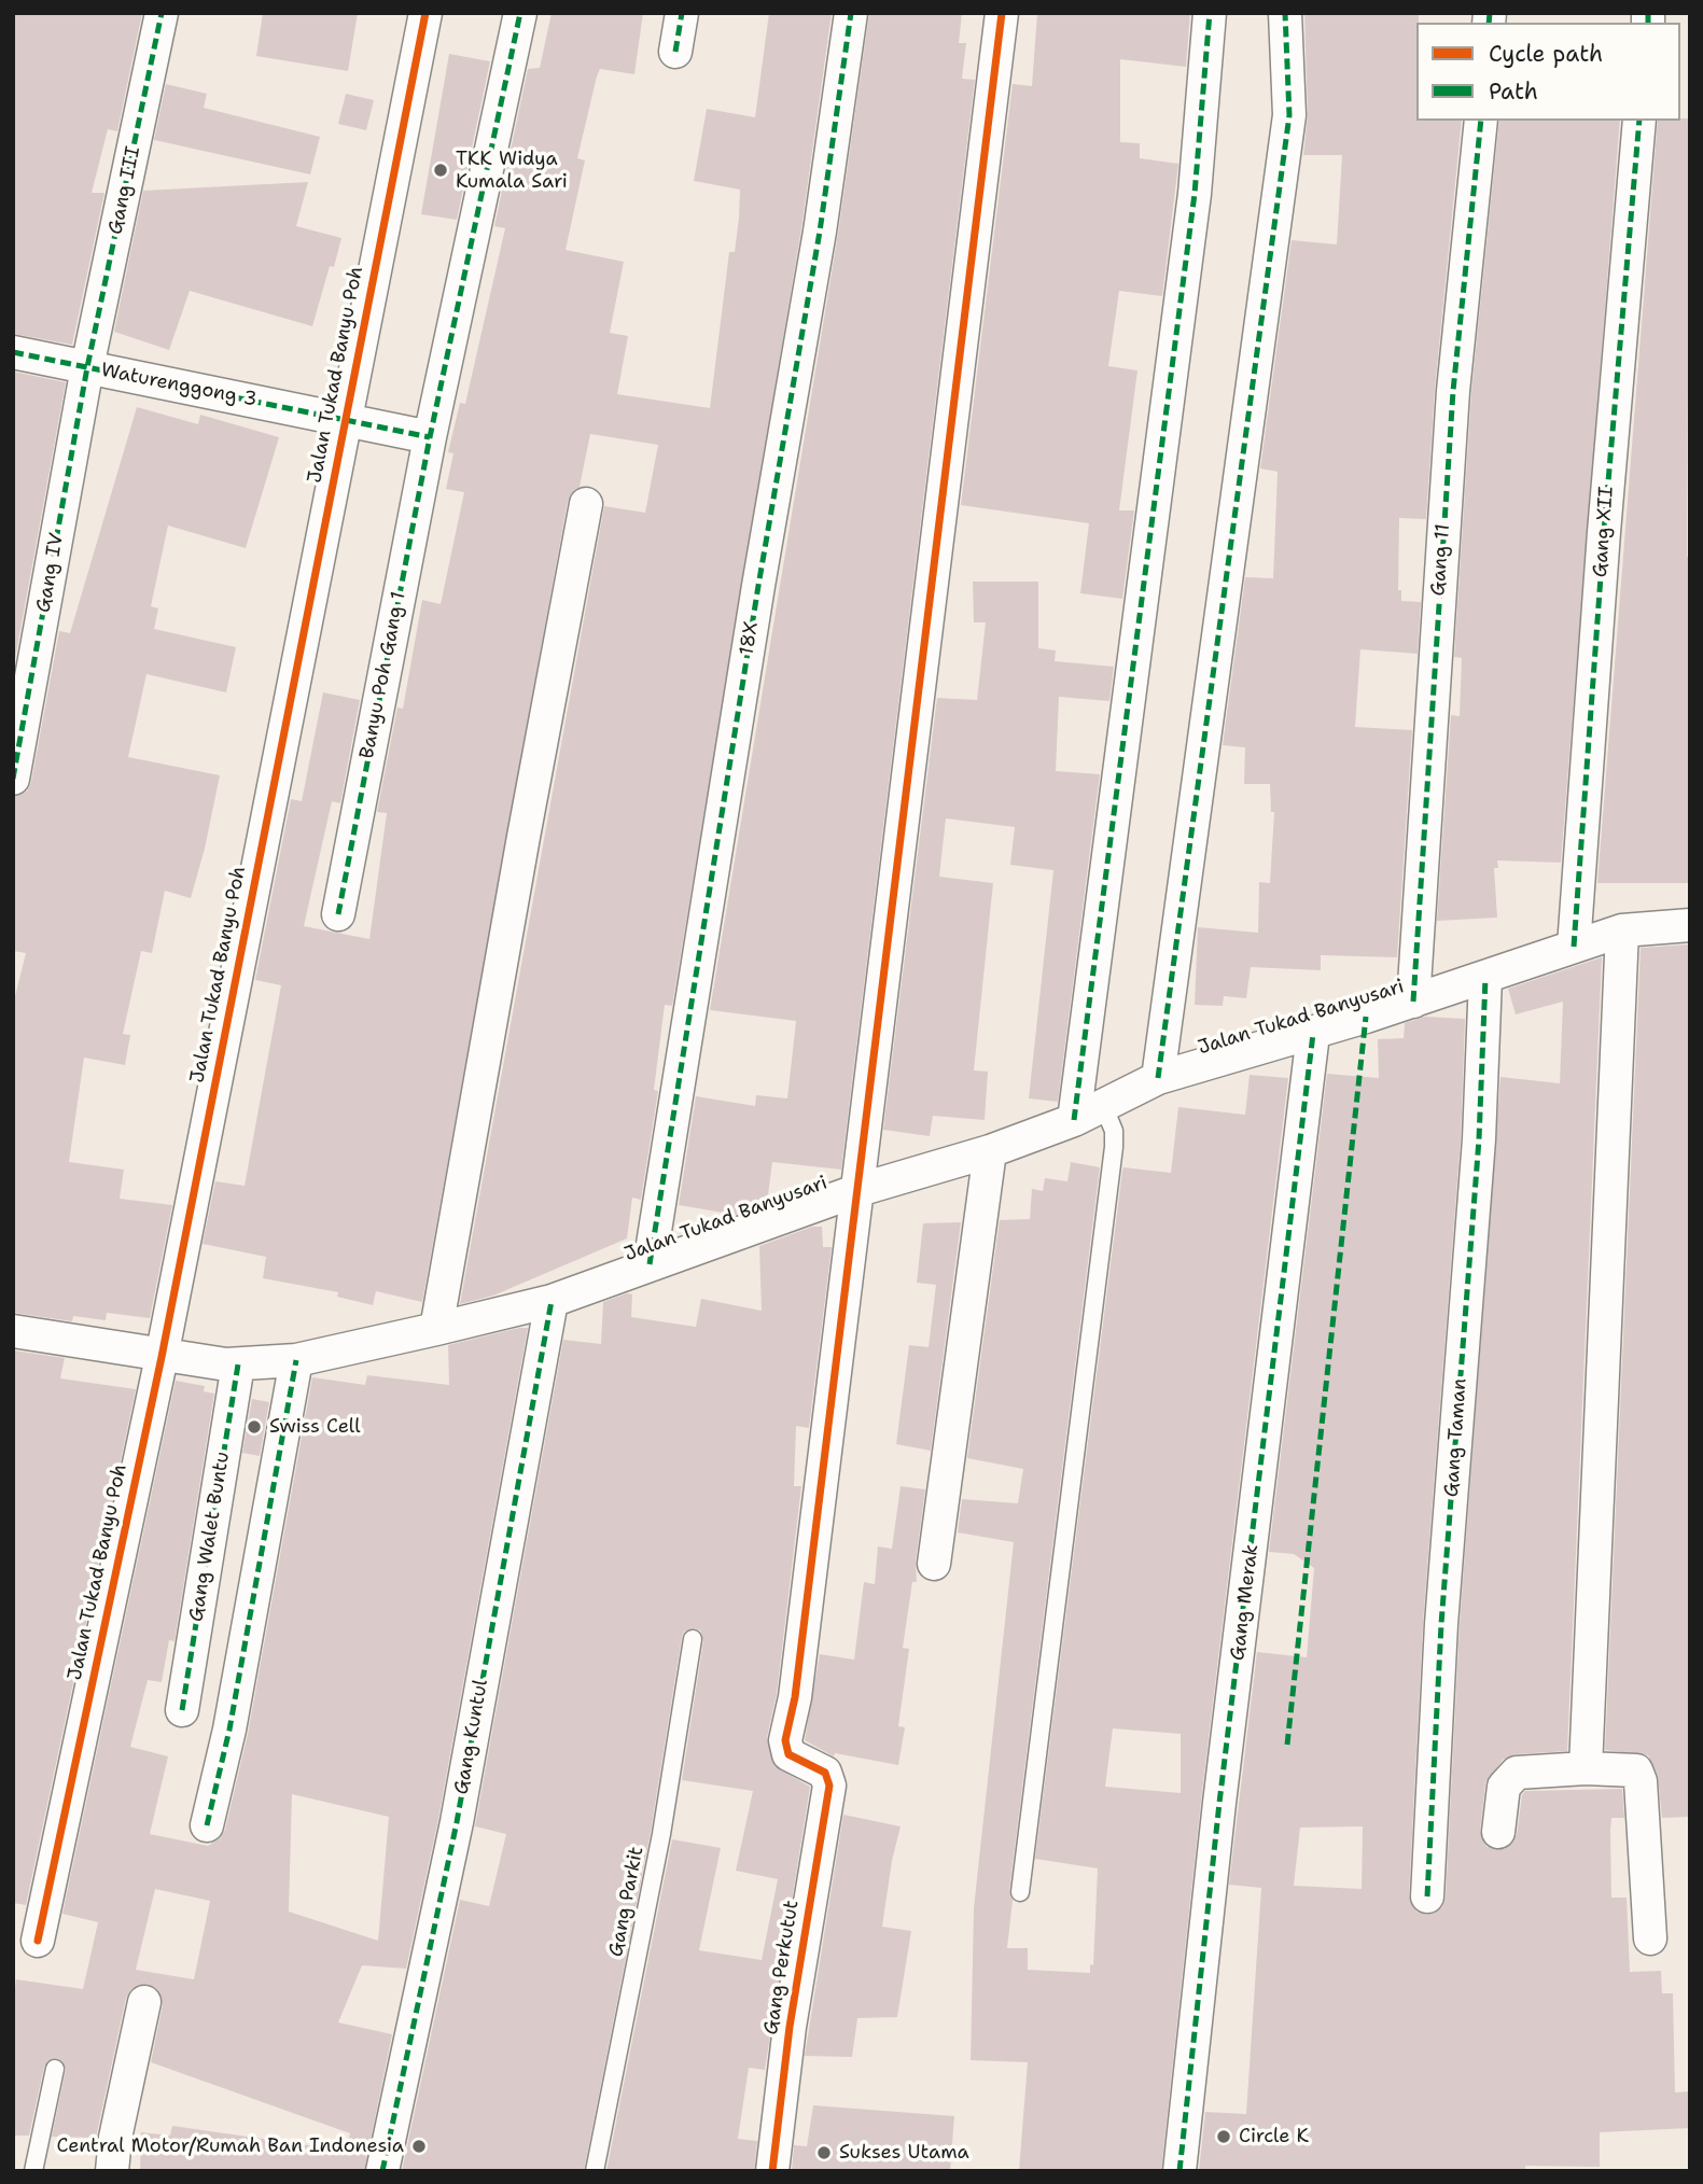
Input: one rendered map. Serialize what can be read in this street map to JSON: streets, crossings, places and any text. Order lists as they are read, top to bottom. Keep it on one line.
{"streets":{"street":["Gang III","Jalan Tukad Banyu Poh","Waturenggong 3","Gang XII","Gang 11","Gang IV","18X","Banyu Poh Gang 1","Jalan Tukad Banyusari","Gang Taman","Gang Walet Buntu","Gang Merak","Gang Kuntul","Gang Perkutut"],"lane":["Gang Parkit"]},"crossings":[["Gang III","Waturenggong 3"],["Gang III","Gang IV"],["Jalan Tukad Banyu Poh","Waturenggong 3"],["Jalan Tukad Banyu Poh","Jalan Tukad Banyusari"],["Waturenggong 3","Gang IV"],["Gang XII","Jalan Tukad Banyusari"],["Gang 11","Jalan Tukad Banyusari"],["18X","Jalan Tukad Banyusari"],["Jalan Tukad Banyusari","Gang Taman"],["Jalan Tukad Banyusari","Gang Walet Buntu"],["Jalan Tukad Banyusari","Gang Merak"],["Jalan Tukad Banyusari","Gang Kuntul"],["Jalan Tukad Banyusari","Gang Perkutut"]],"places":["TKK Widya Kumala Sari","Swiss Cell","Circle K","Central Motor/Rumah Ban Indonesia","Sukses Utama"],"legend":["Cycle path","Path"]}
